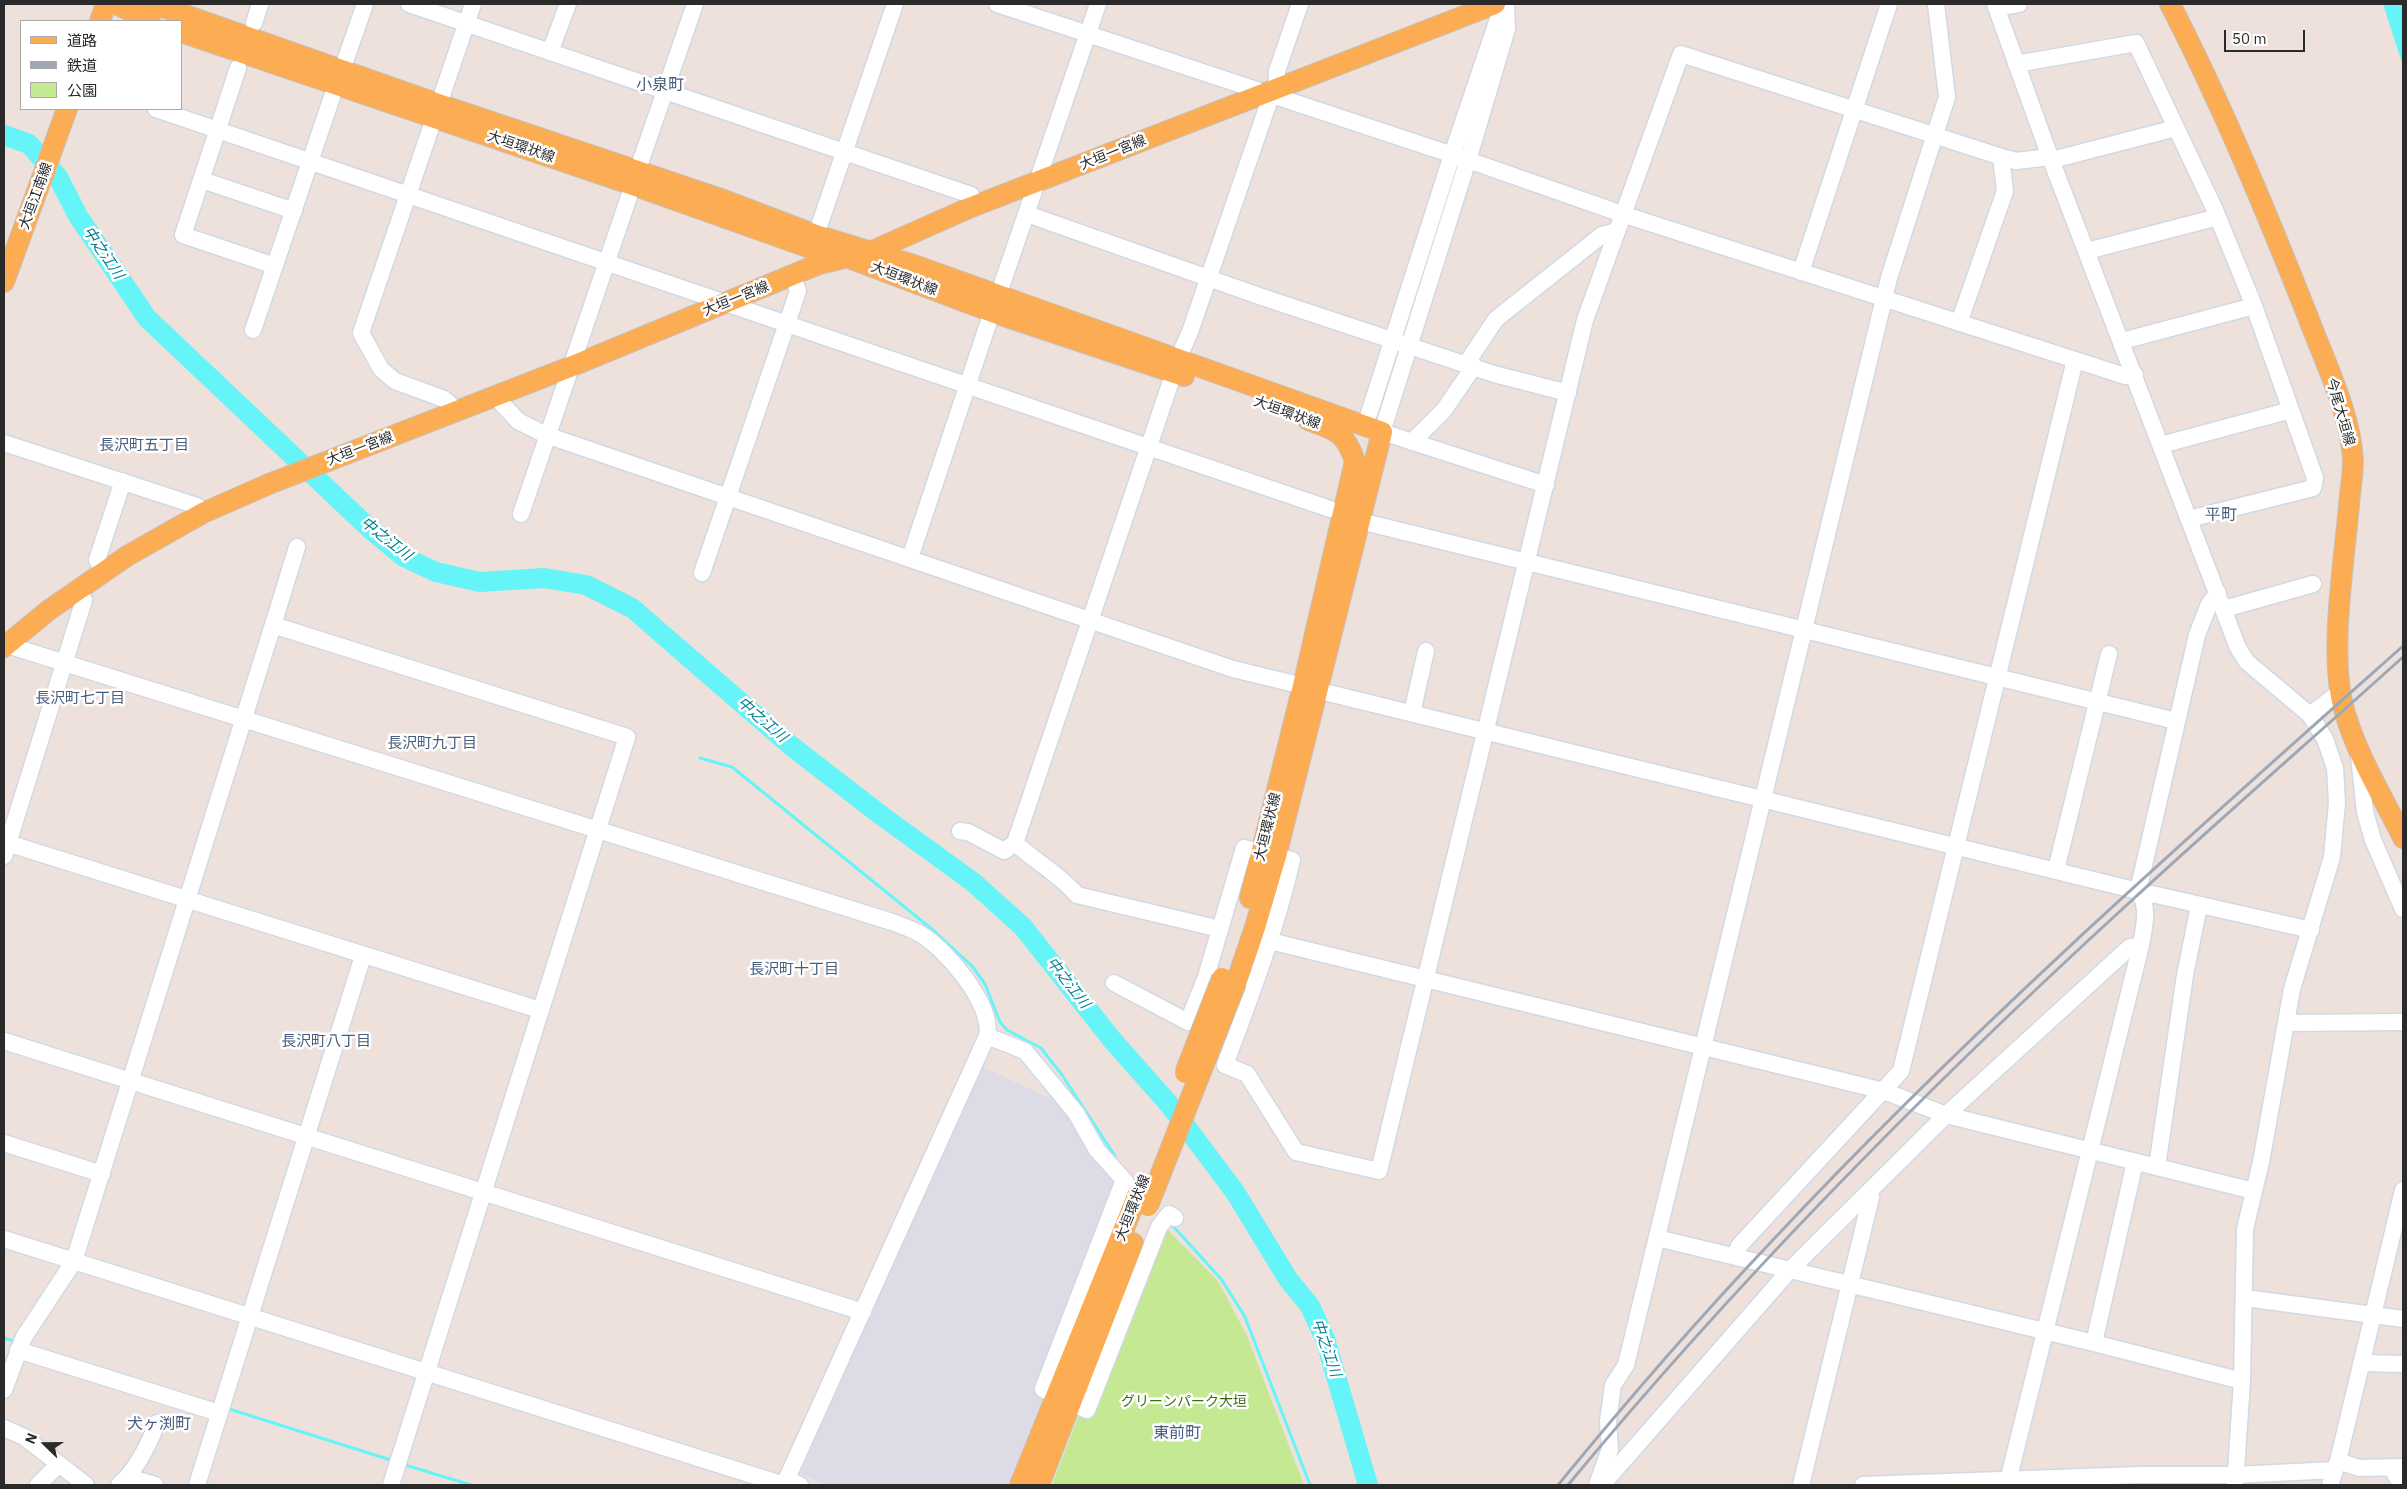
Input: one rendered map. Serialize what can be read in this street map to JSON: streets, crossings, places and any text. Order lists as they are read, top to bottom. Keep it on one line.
{"streets":{"main road":["大垣環状線","大垣一宮線","大垣江南線","今尾大垣線"]},"crossings":[["大垣環状線","大垣一宮線"]],"districts":["小泉町","長沢町五丁目","平町","長沢町七丁目","長沢町九丁目","長沢町十丁目","長沢町八丁目","犬ヶ渕町","東前町"],"water":["中之江川"],"parks":["グリーンパーク大垣"],"legend":["道路","鉄道","公園"],"scale_bar":"50 m","north":"left"}
